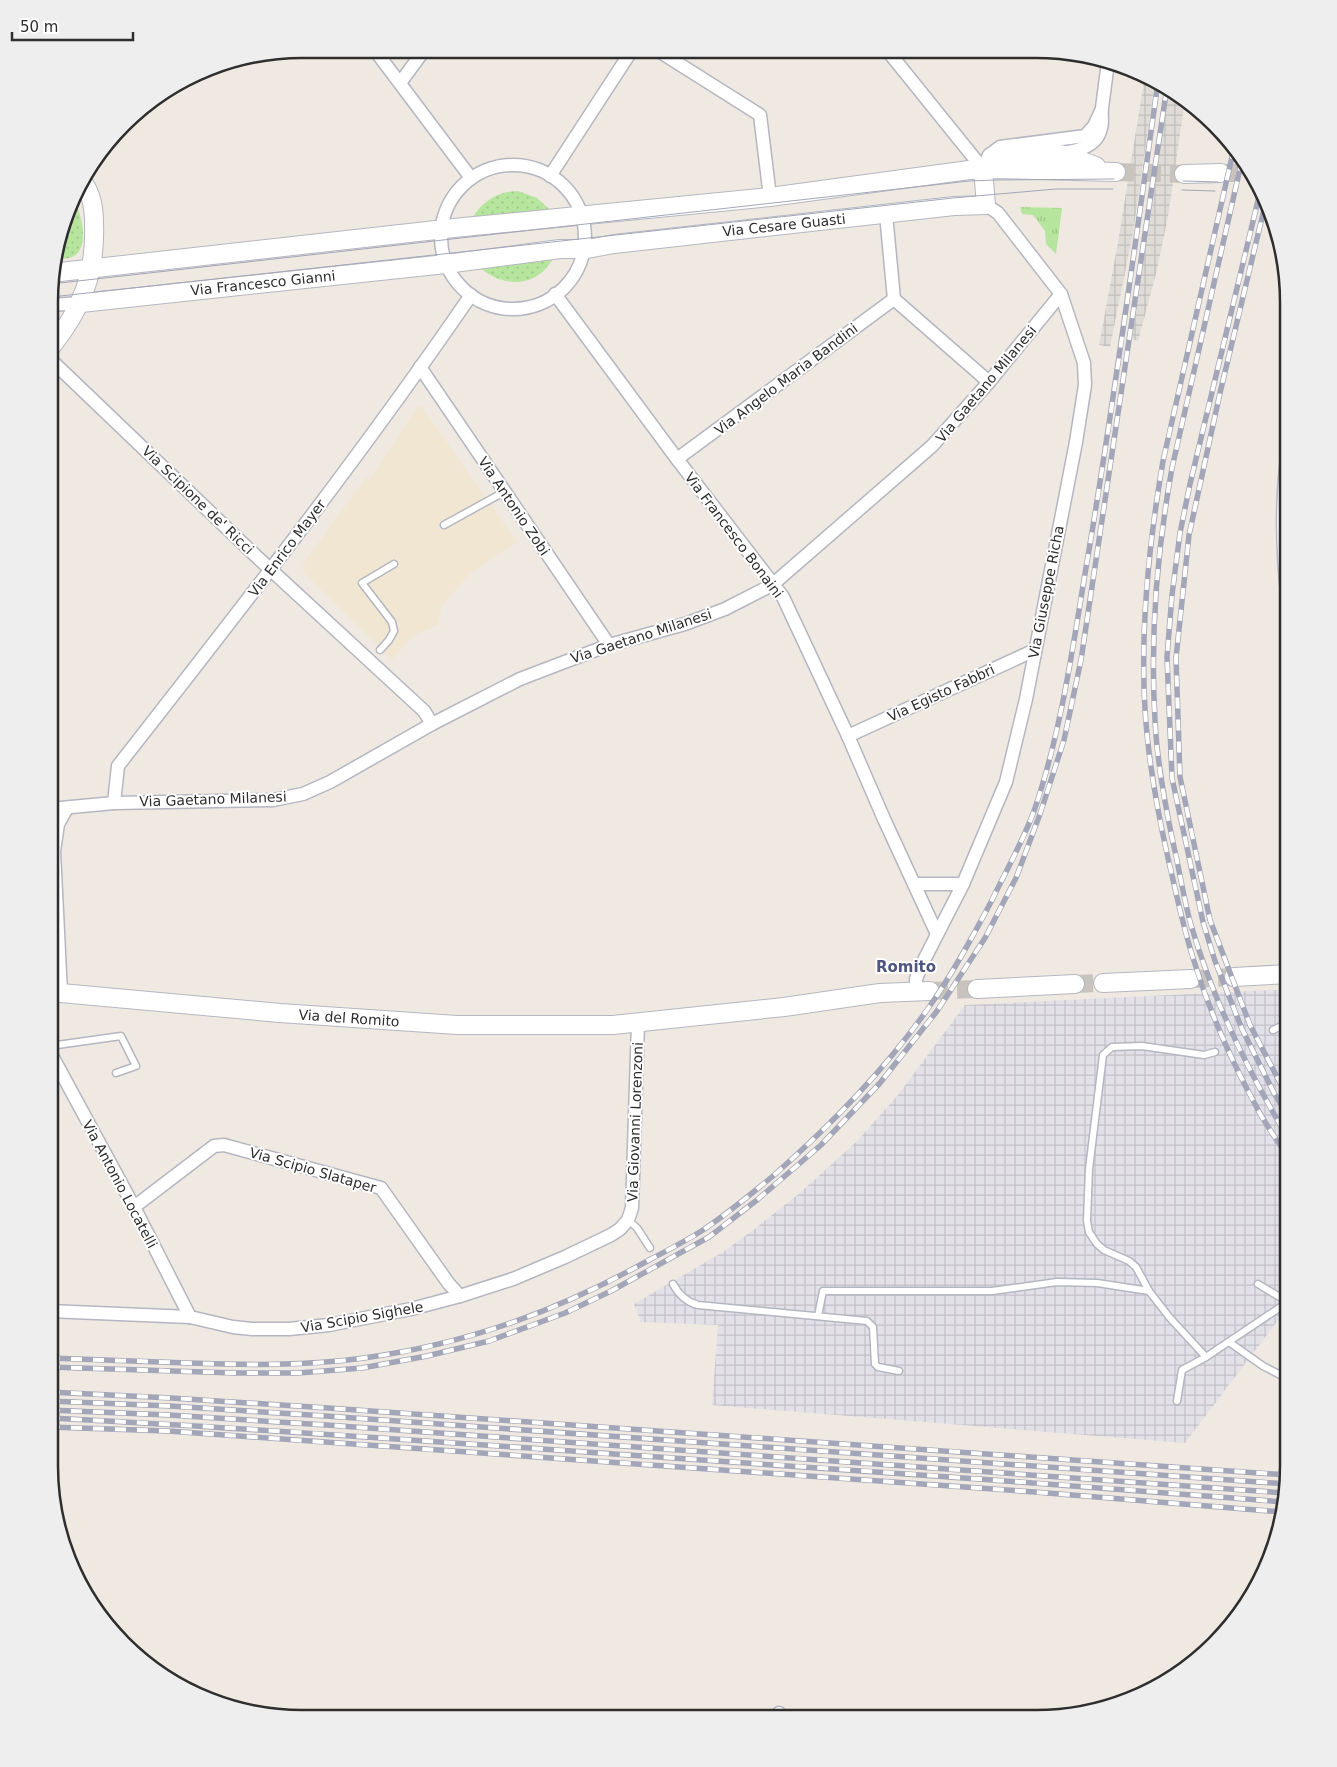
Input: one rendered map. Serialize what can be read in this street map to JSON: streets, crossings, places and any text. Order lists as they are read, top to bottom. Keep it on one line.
{"streets":{"street":["Via Cesare Guasti","Via Francesco Gianni","Via Angelo Maria Bandini","Via Gaetano Milanesi","Via Scipione de' Ricci","Via Antonio Zobi","Via Francesco Bonaini","Via Enrico Mayer","Via Giuseppe Richa","Via Egisto Fabbri","Via del Romito","Via Giovanni Lorenzoni","Via Scipio Slataper","Via Antonio Locatelli","Via Scipio Sighele"]},"crossings":[["Via Cesare Guasti","Via Francesco Gianni"],["Via Cesare Guasti","Via Giuseppe Richa"],["Via Angelo Maria Bandini","Via Francesco Bonaini"],["Via Gaetano Milanesi","Via Scipione de' Ricci"],["Via Gaetano Milanesi","Via Antonio Zobi"],["Via Gaetano Milanesi","Via Francesco Bonaini"],["Via Gaetano Milanesi","Via Enrico Mayer"],["Via Gaetano Milanesi","Via Giuseppe Richa"],["Via Scipione de' Ricci","Via Enrico Mayer"],["Via Antonio Zobi","Via Enrico Mayer"],["Via Francesco Bonaini","Via Giuseppe Richa"],["Via Francesco Bonaini","Via Egisto Fabbri"],["Via Giuseppe Richa","Via Egisto Fabbri"],["Via Giuseppe Richa","Via del Romito"],["Via del Romito","Via Giovanni Lorenzoni"],["Via Giovanni Lorenzoni","Via Scipio Sighele"],["Via Scipio Slataper","Via Antonio Locatelli"],["Via Scipio Slataper","Via Scipio Sighele"],["Via Antonio Locatelli","Via Scipio Sighele"]],"districts":["Romito"],"scale_bar":"50 m"}
